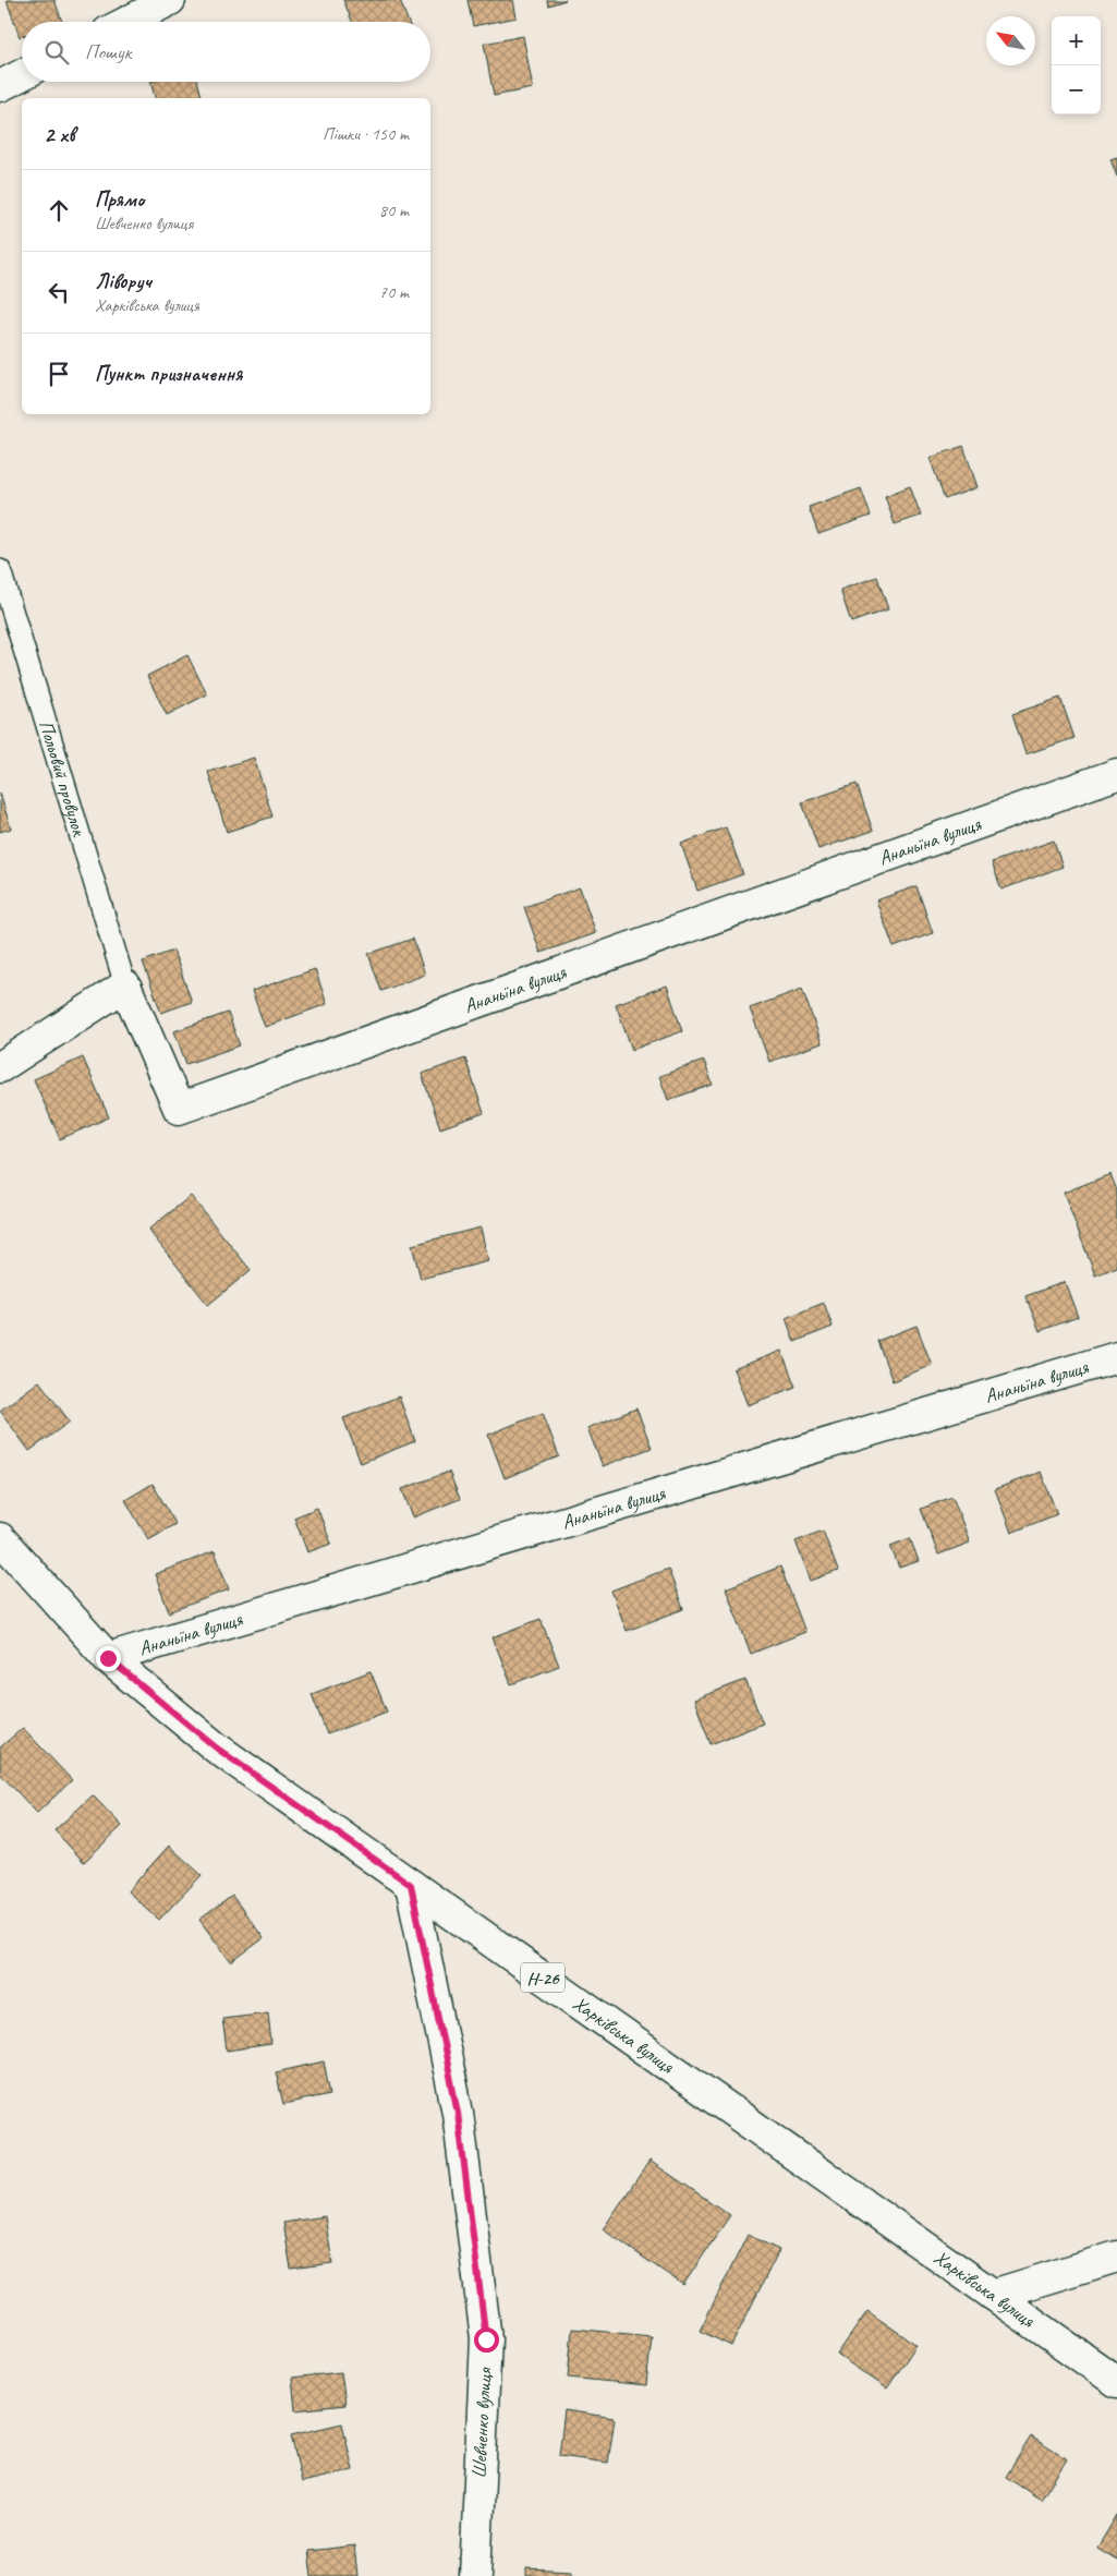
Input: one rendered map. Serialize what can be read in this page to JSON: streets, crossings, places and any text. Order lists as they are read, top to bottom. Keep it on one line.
{"streets":{"street":["Ананьїна вулиця","Н-26","Харківська вулиця","Шевченко вулиця"],"lane":["Польовий провулок"]},"crossings":[["Польовий провулок","Ананьїна вулиця"],["Ананьїна вулиця","Харківська вулиця"],["Харківська вулиця","Шевченко вулиця"]],"north":"top left","page":{"map_buttons":["+","−"],"search":"Пошук","heading":["2 хв","Пішки · 150 m"],"list":[["Прямо","Шевченко вулиця","80 m"],["Ліворуч","Харківська вулиця","70 m"],"Пункт призначення"]}}
